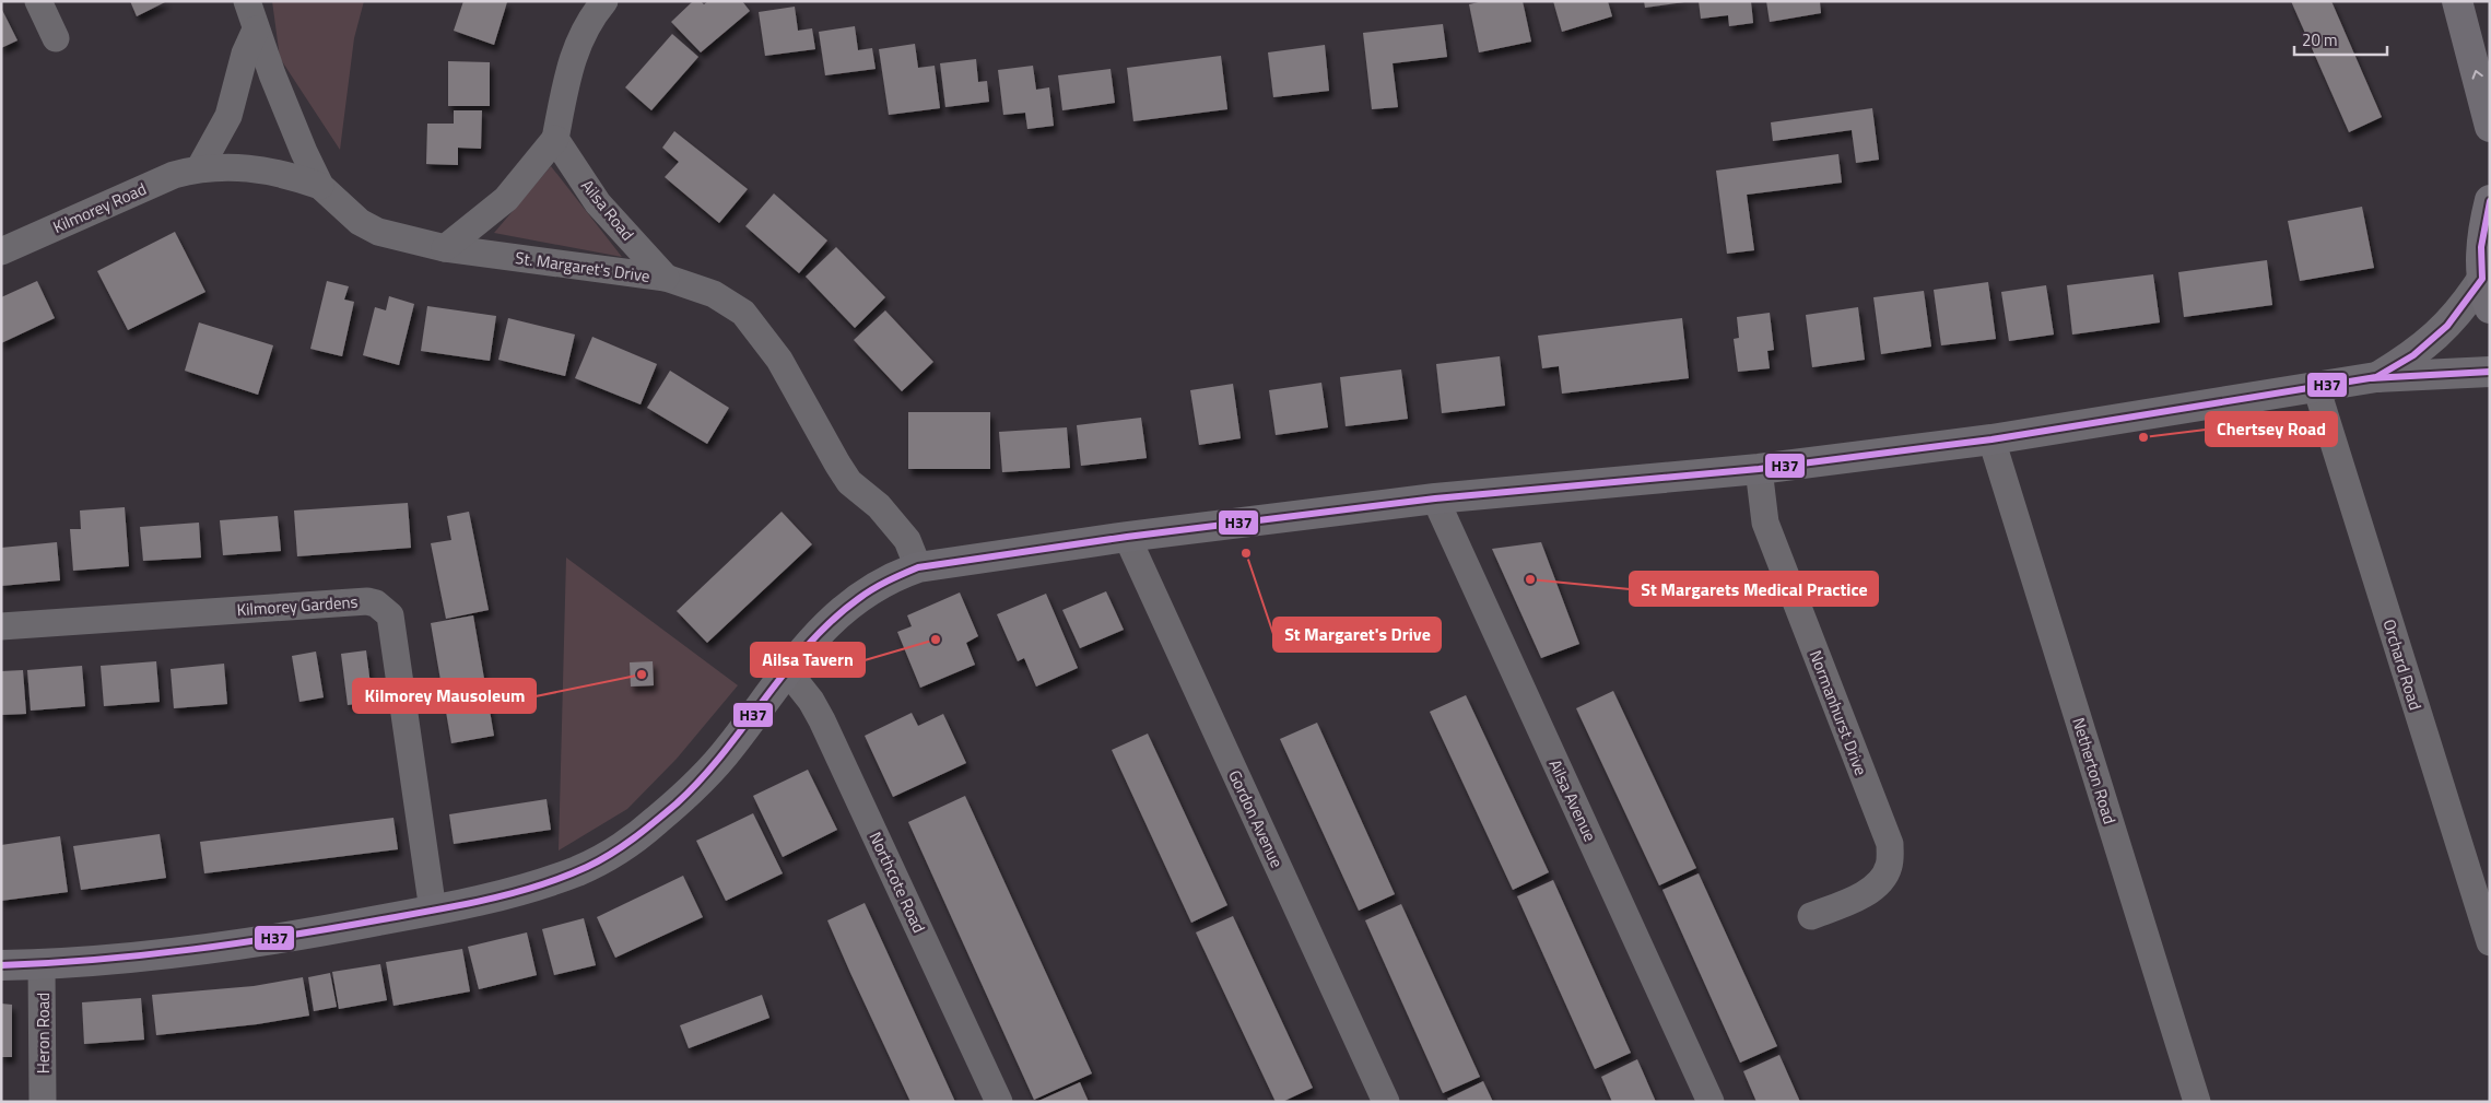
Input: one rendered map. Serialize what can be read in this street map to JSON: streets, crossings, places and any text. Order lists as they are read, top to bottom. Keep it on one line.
{"streets":{"street":["Kilmorey Road","Ailsa Road","St. Margaret's Drive","Kilmorey Gardens","Orchard Road","Normanhurst Drive","Netherton Road","Ailsa Avenue","Gordon Avenue","Northcote Road","Heron Road"]},"crossings":[["Kilmorey Road","St. Margaret's Drive"],["Ailsa Road","St. Margaret's Drive"]],"places":["Chertsey Road","St Margaret's Drive","St Margarets Medical Practice","Ailsa Tavern","Kilmorey Mausoleum"],"lines":["transit line H37"],"scale_bar":"20 m"}
